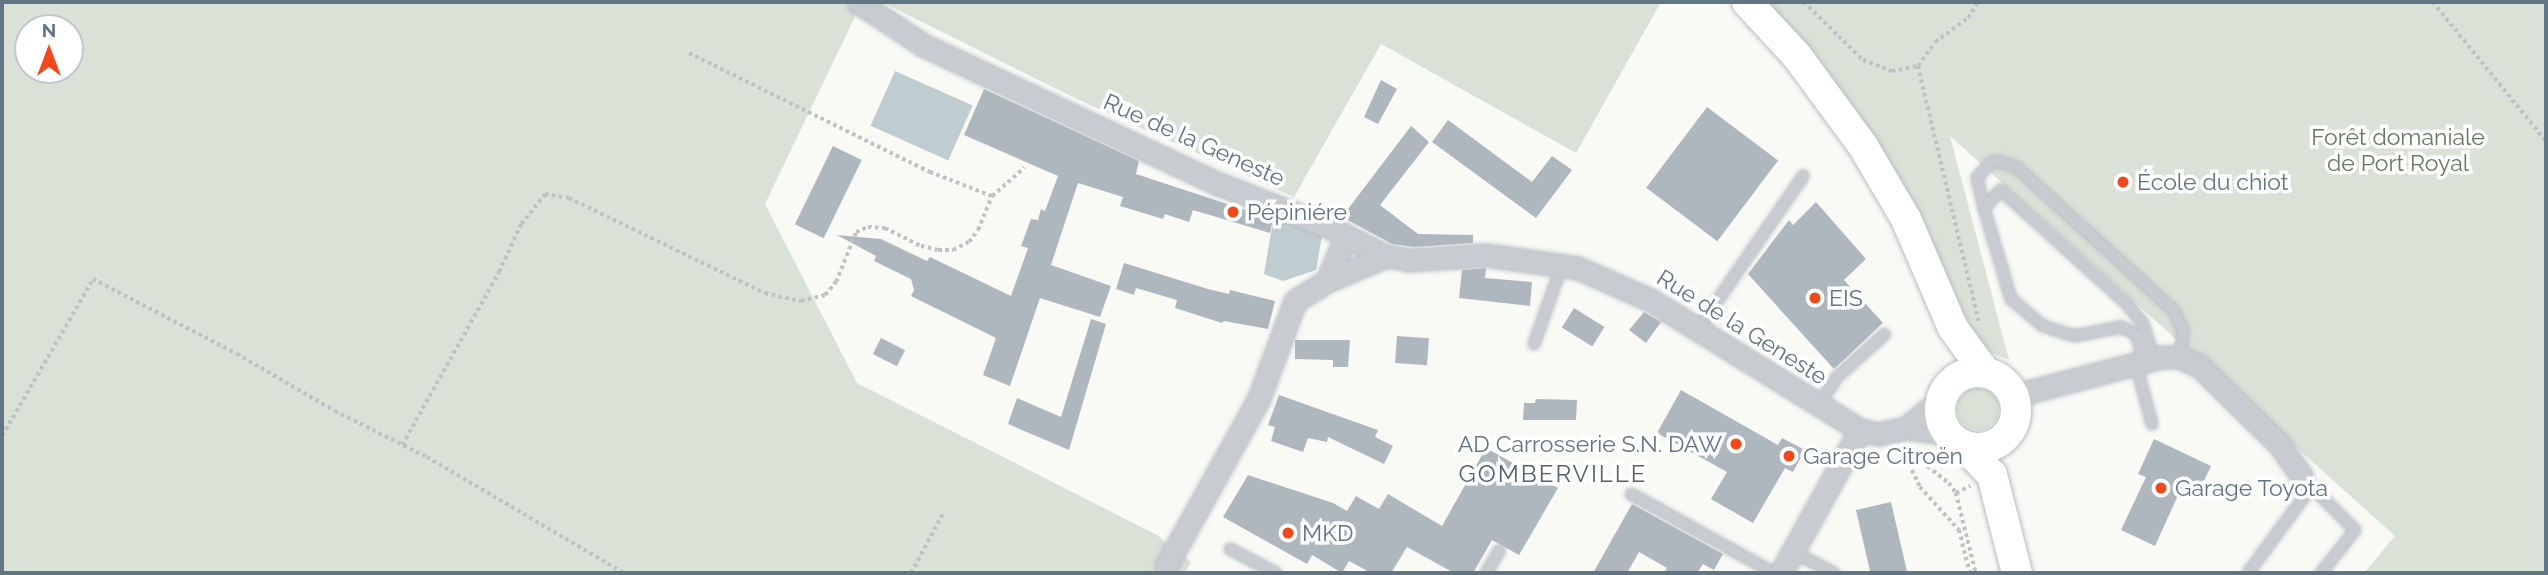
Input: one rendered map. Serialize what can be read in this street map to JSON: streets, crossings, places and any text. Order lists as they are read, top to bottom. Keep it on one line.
{"streets":{"street":["Rue de la Geneste"]},"districts":["GOMBERVILLE"],"parks":["Forêt domaniale de Port Royal"],"places":["École du chiot","Pépiniére","EIS","AD Carrosserie S.N. DAW","Garage Citroën","Garage Toyota","MKD"],"north":"top"}
